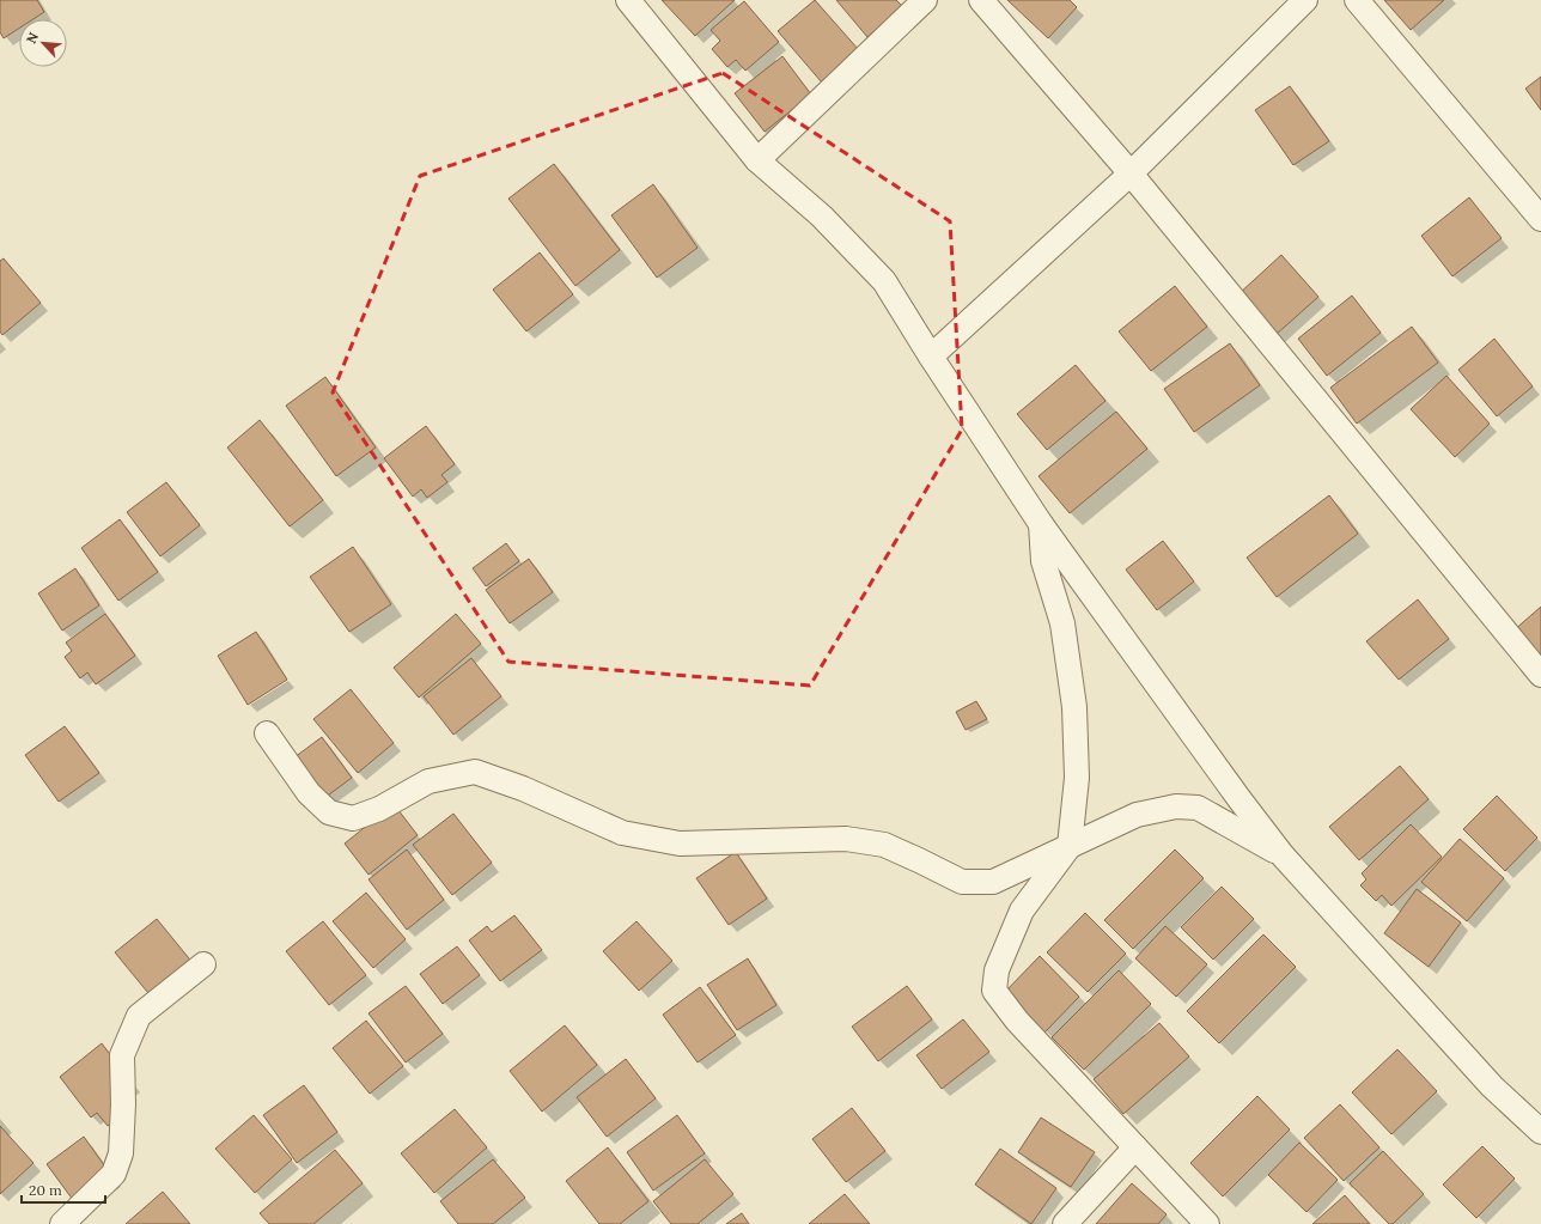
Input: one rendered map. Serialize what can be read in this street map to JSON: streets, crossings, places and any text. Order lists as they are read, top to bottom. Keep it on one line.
{"scale_bar":"20 m","north":"top left"}
